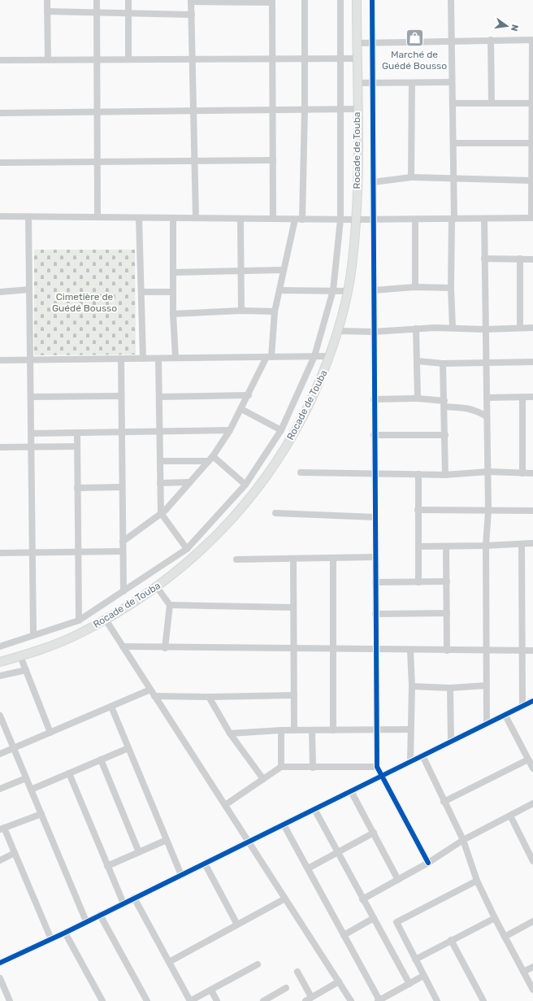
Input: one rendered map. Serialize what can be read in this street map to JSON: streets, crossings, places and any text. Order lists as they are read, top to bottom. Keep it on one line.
{"streets":{"main road":["Rocade de Touba"]},"parks":["Cimetière de Guédé Bousso"],"places":{"shop":["Marché de Guédé Bousso"]},"north":"right"}
